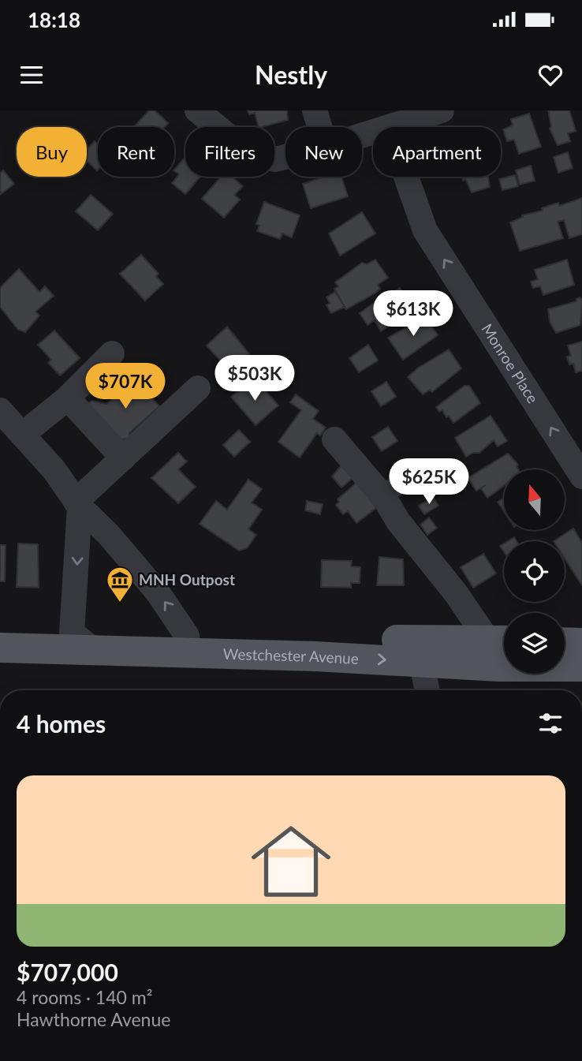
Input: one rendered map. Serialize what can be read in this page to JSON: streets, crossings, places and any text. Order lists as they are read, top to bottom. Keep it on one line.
{"streets":{"main road":["Westchester Avenue"],"street":["Monroe Place"]},"places":{"museum":["MNH Outpost"]},"north":"top","page":{"status":"18:18","header":"Nestly","chip":["Buy","Rent","Filters","New","Apartment"],"price":["$613K","$503K","$707K","$625K"],"heading":"4 homes","list":[{"name":"$707,000","note":"4 rooms · 140 m² · Hawthorne Avenue"}]}}
